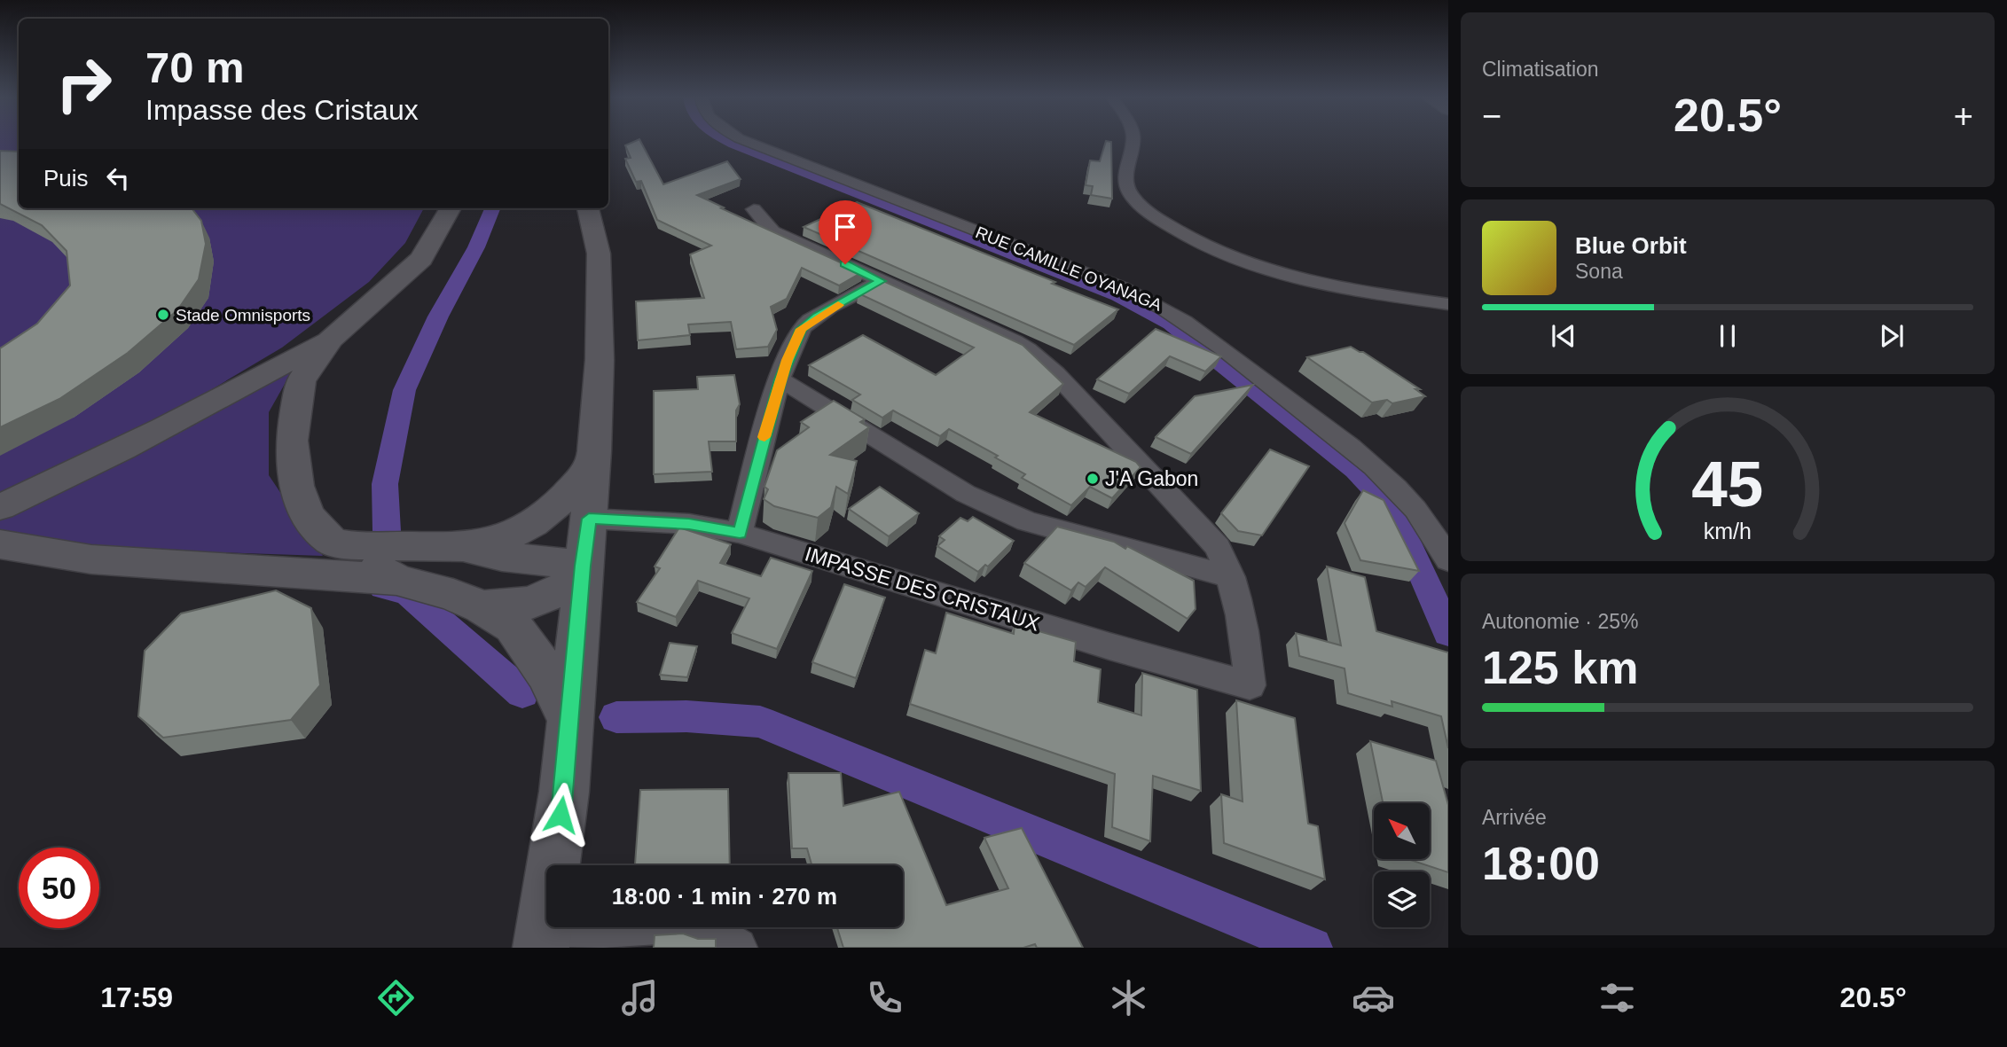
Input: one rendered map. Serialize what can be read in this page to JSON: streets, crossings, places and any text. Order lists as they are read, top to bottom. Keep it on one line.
{"streets":{"street":["RUE CAMILLE OYANAGA","IMPASSE DES CRISTAUX"]},"places":["Stade Omnisports","J'A Gabon"],"north":"top left","page":{"tile":["Climatisation",["Autonomie · 25%","125 km"],["Arrivée","18:00"]],"turn":["70 m","Impasse des Cristaux"],"heat":["−","20.5°","+"],"then":"Puis","song":["Blue Orbit","Sona"],"limit":"50","trip":"18:00 · 1 min · 270 m","tabs":["17:59","20.5°"],"gauge":["45","km/h"]}}
